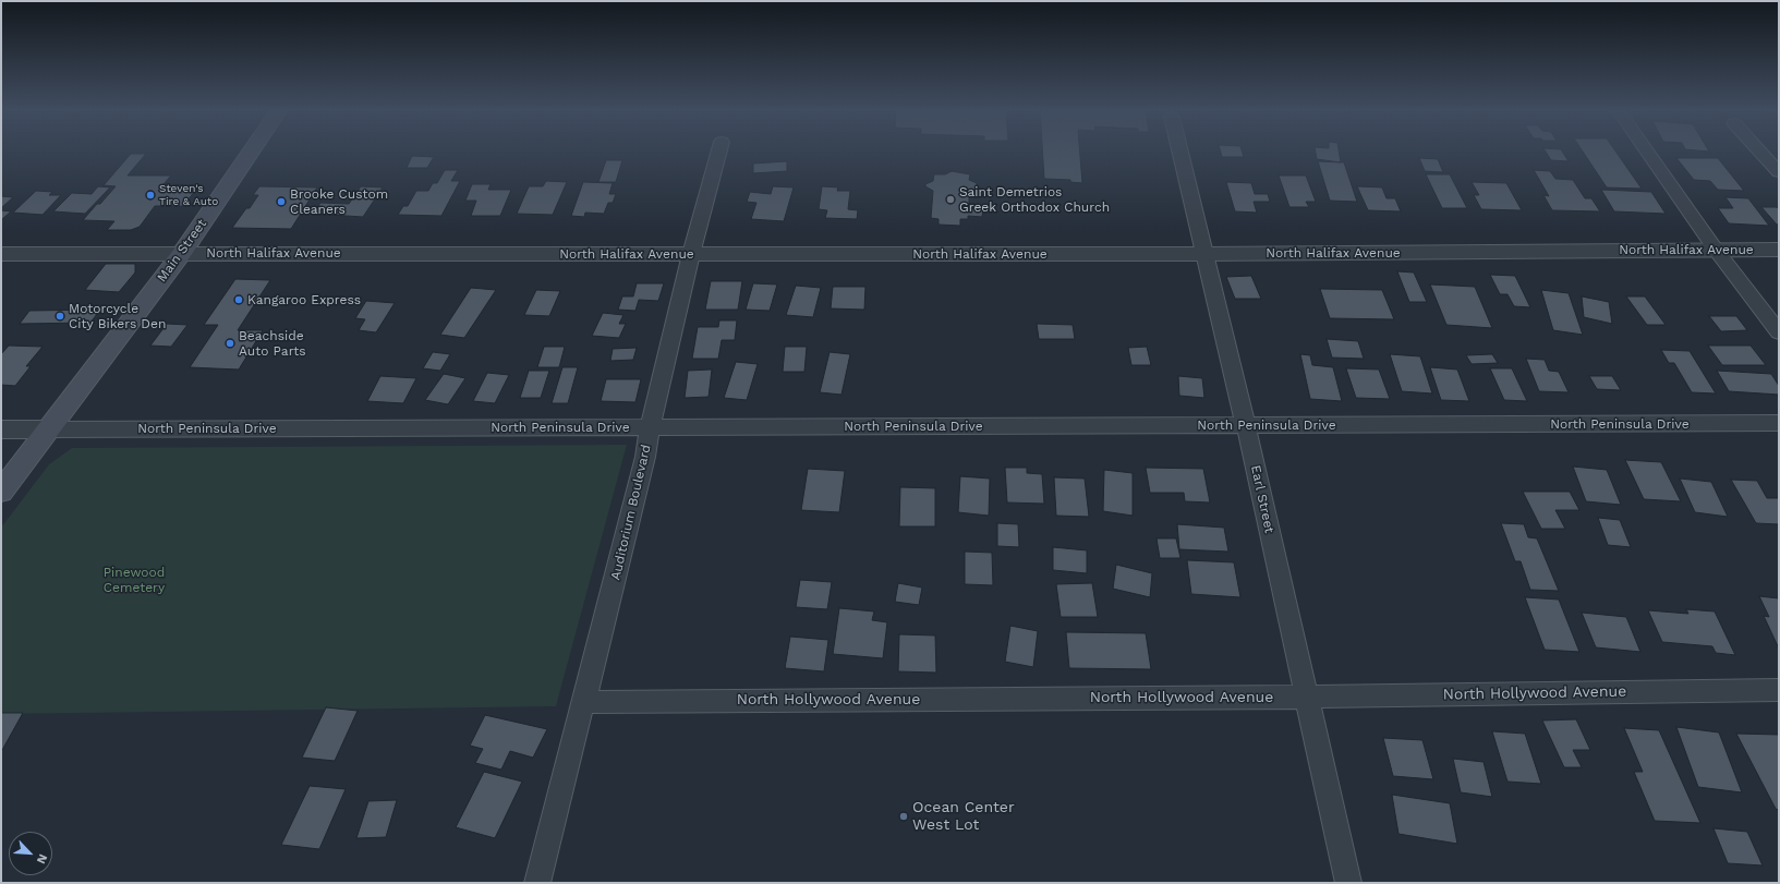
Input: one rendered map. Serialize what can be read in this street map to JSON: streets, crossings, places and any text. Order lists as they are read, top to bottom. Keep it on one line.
{"streets":{"main road":["Main Street"],"street":["North Halifax Avenue","North Peninsula Drive","Earl Street","Auditorium Boulevard","North Hollywood Avenue"]},"crossings":[["North Halifax Avenue","Main Street"],["North Halifax Avenue","Earl Street"],["North Halifax Avenue","Auditorium Boulevard"],["Main Street","North Peninsula Drive"],["North Peninsula Drive","Earl Street"],["North Peninsula Drive","Auditorium Boulevard"],["Earl Street","North Hollywood Avenue"],["Auditorium Boulevard","North Hollywood Avenue"]],"parks":["Pinewood Cemetery"],"places":["Steven's Tire & Auto","Saint Demetrios Greek Orthodox Church","Brooke Custom Cleaners","Kangaroo Express","Motorcycle City Bikers Den","Beachside Auto Parts","Ocean Center West Lot"],"north":"bottom right"}
